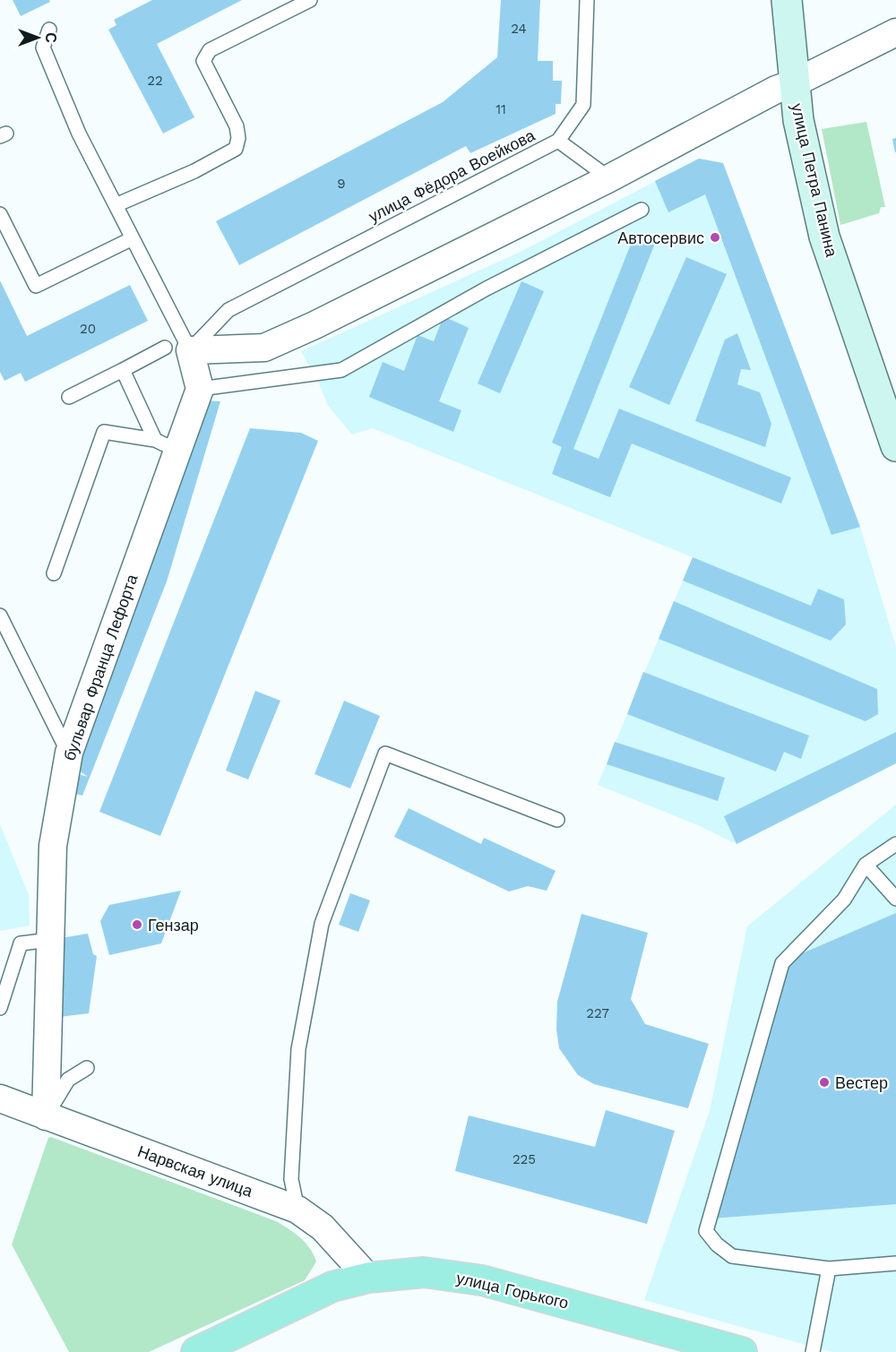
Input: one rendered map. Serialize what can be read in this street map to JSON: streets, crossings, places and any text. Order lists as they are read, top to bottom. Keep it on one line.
{"streets":{"main road":["улица Петра Панина","улица Горького"],"street":["бульвар Франца Лефорта","Нарвская улица"],"lane":["улица Фёдора Воейкова"]},"crossings":[["бульвар Франца Лефорта","Нарвская улица"],["Нарвская улица","улица Горького"]],"places":["Автосервис","Гензар","Вестер"],"house_numbers":["24","22","11","9","20","227","225"],"north":"right"}
